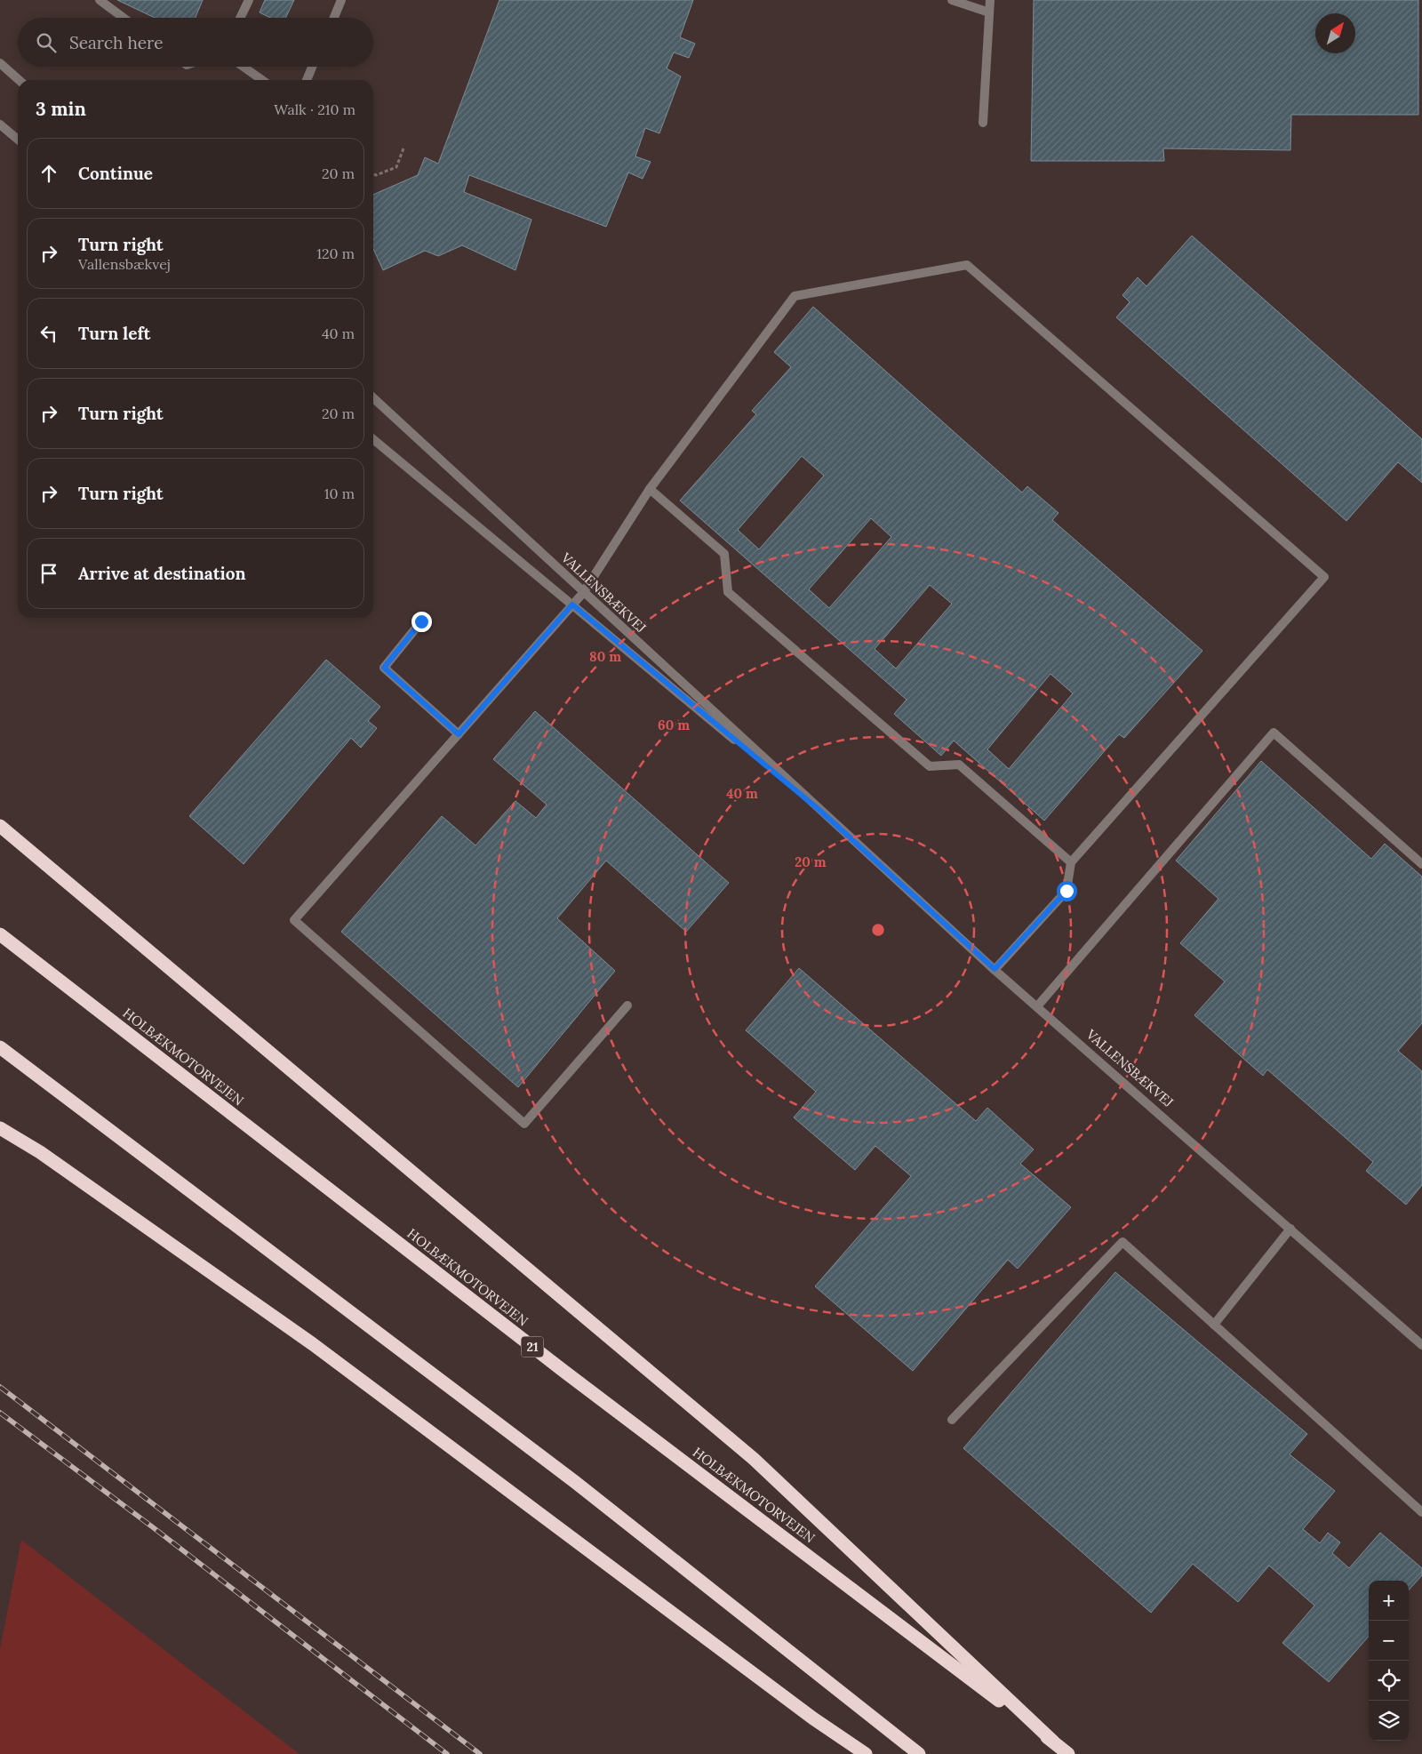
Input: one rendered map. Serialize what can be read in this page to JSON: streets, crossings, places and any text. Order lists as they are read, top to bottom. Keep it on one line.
{"streets":{"highway":["HOLBÆKMOTORVEJEN","21"],"street":["VALLENSBÆKVEJ"]},"north":"top right","page":{"search":"Search here","heading":["3 min","Walk · 210 m"],"list":[["Continue","20 m"],["Turn right","Vallensbækvej","120 m"],["Turn left","40 m"],["Turn right","20 m"],["Turn right","10 m"],"Arrive at destination"],"map_buttons":["+","−"]},"rings":["80 m","60 m","40 m","20 m"]}
